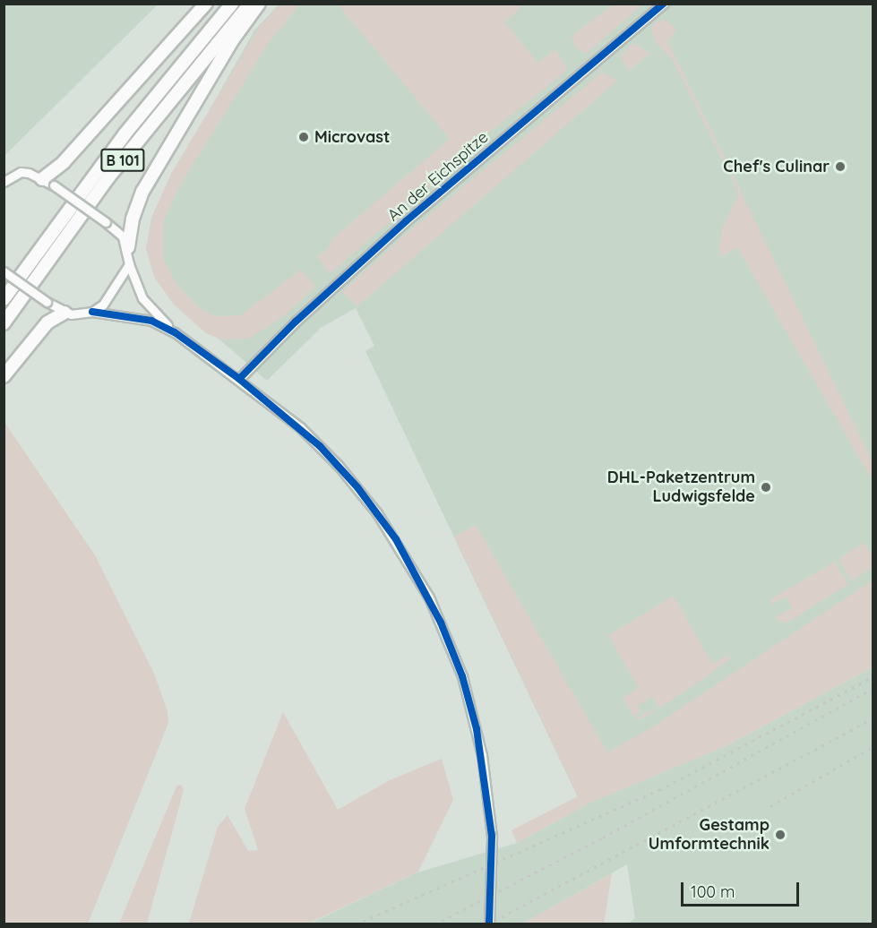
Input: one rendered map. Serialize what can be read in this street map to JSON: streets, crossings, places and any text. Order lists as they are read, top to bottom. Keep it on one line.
{"streets":{"highway":["B 101"],"street":["An der Eichspitze"]},"places":["Microvast","Chef's Culinar","DHL-Paketzentrum Ludwigsfelde","Gestamp Umformtechnik"],"scale_bar":"100 m"}
